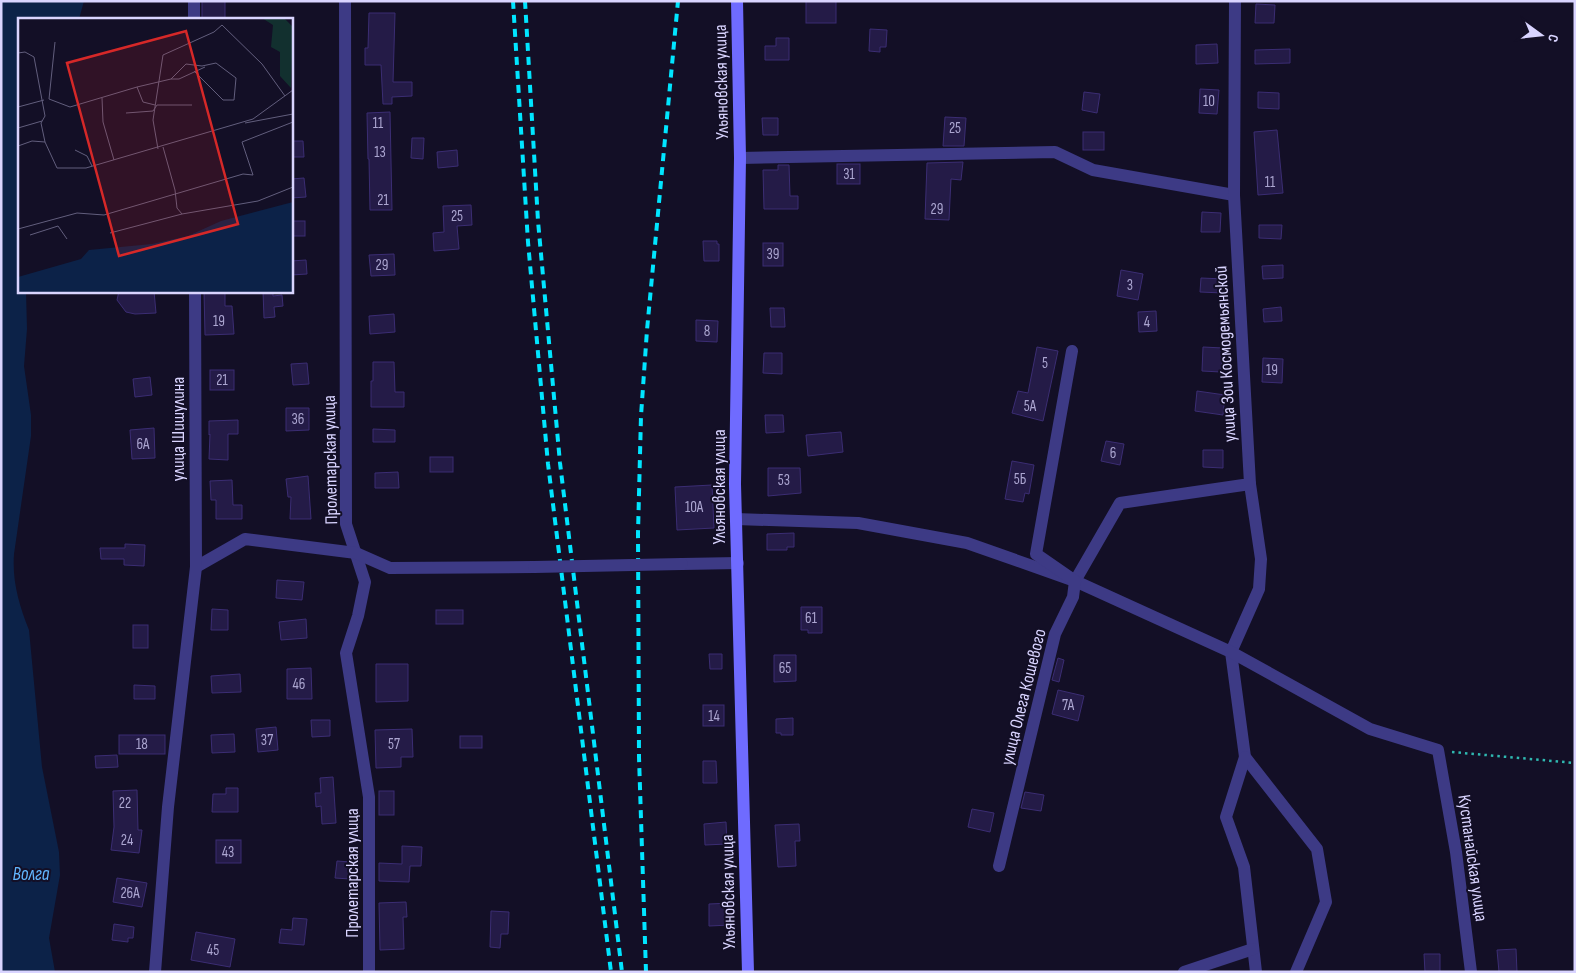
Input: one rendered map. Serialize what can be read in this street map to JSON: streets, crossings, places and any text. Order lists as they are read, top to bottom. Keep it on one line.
{"streets":{"main road":["Ульяновская улица"],"street":["улица Зои Космодемьянской","улица Шишулина","Пролетарская улица","улица Олега Кошевого","Кустанайская улица"]},"water":["Волга"],"house_numbers":["10","11","25","13","31","11","21","29","25","39","29","3","19","4","8","5","19","21","5А","36","6А","6","5Б","53","10А","61","65","46","7А","14","37","18","57","22","24","43","26А","45"],"north":"right"}
